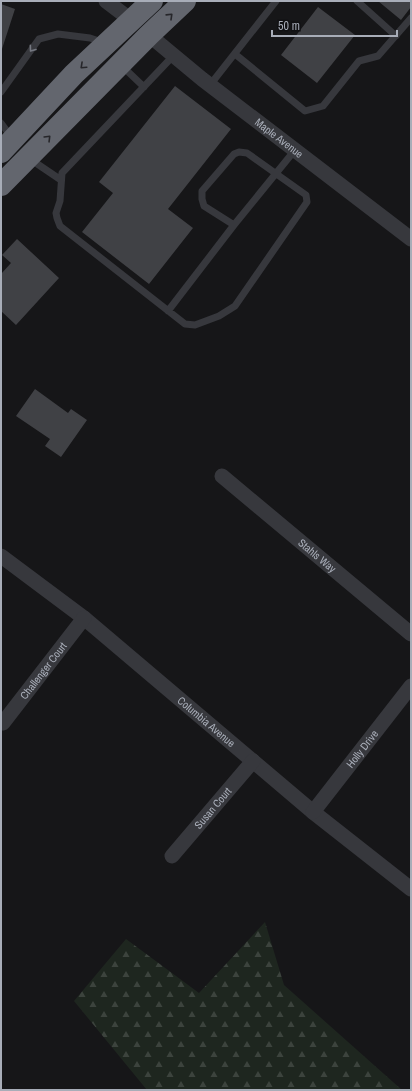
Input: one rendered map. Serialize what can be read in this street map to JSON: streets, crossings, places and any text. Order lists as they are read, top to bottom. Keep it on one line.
{"streets":{"street":["Maple Avenue","Stahls Way","Challenger Court","Columbia Avenue","Holly Drive","Susan Court"]},"crossings":[["Challenger Court","Columbia Avenue"],["Columbia Avenue","Holly Drive"],["Columbia Avenue","Susan Court"]],"scale_bar":"50 m"}
